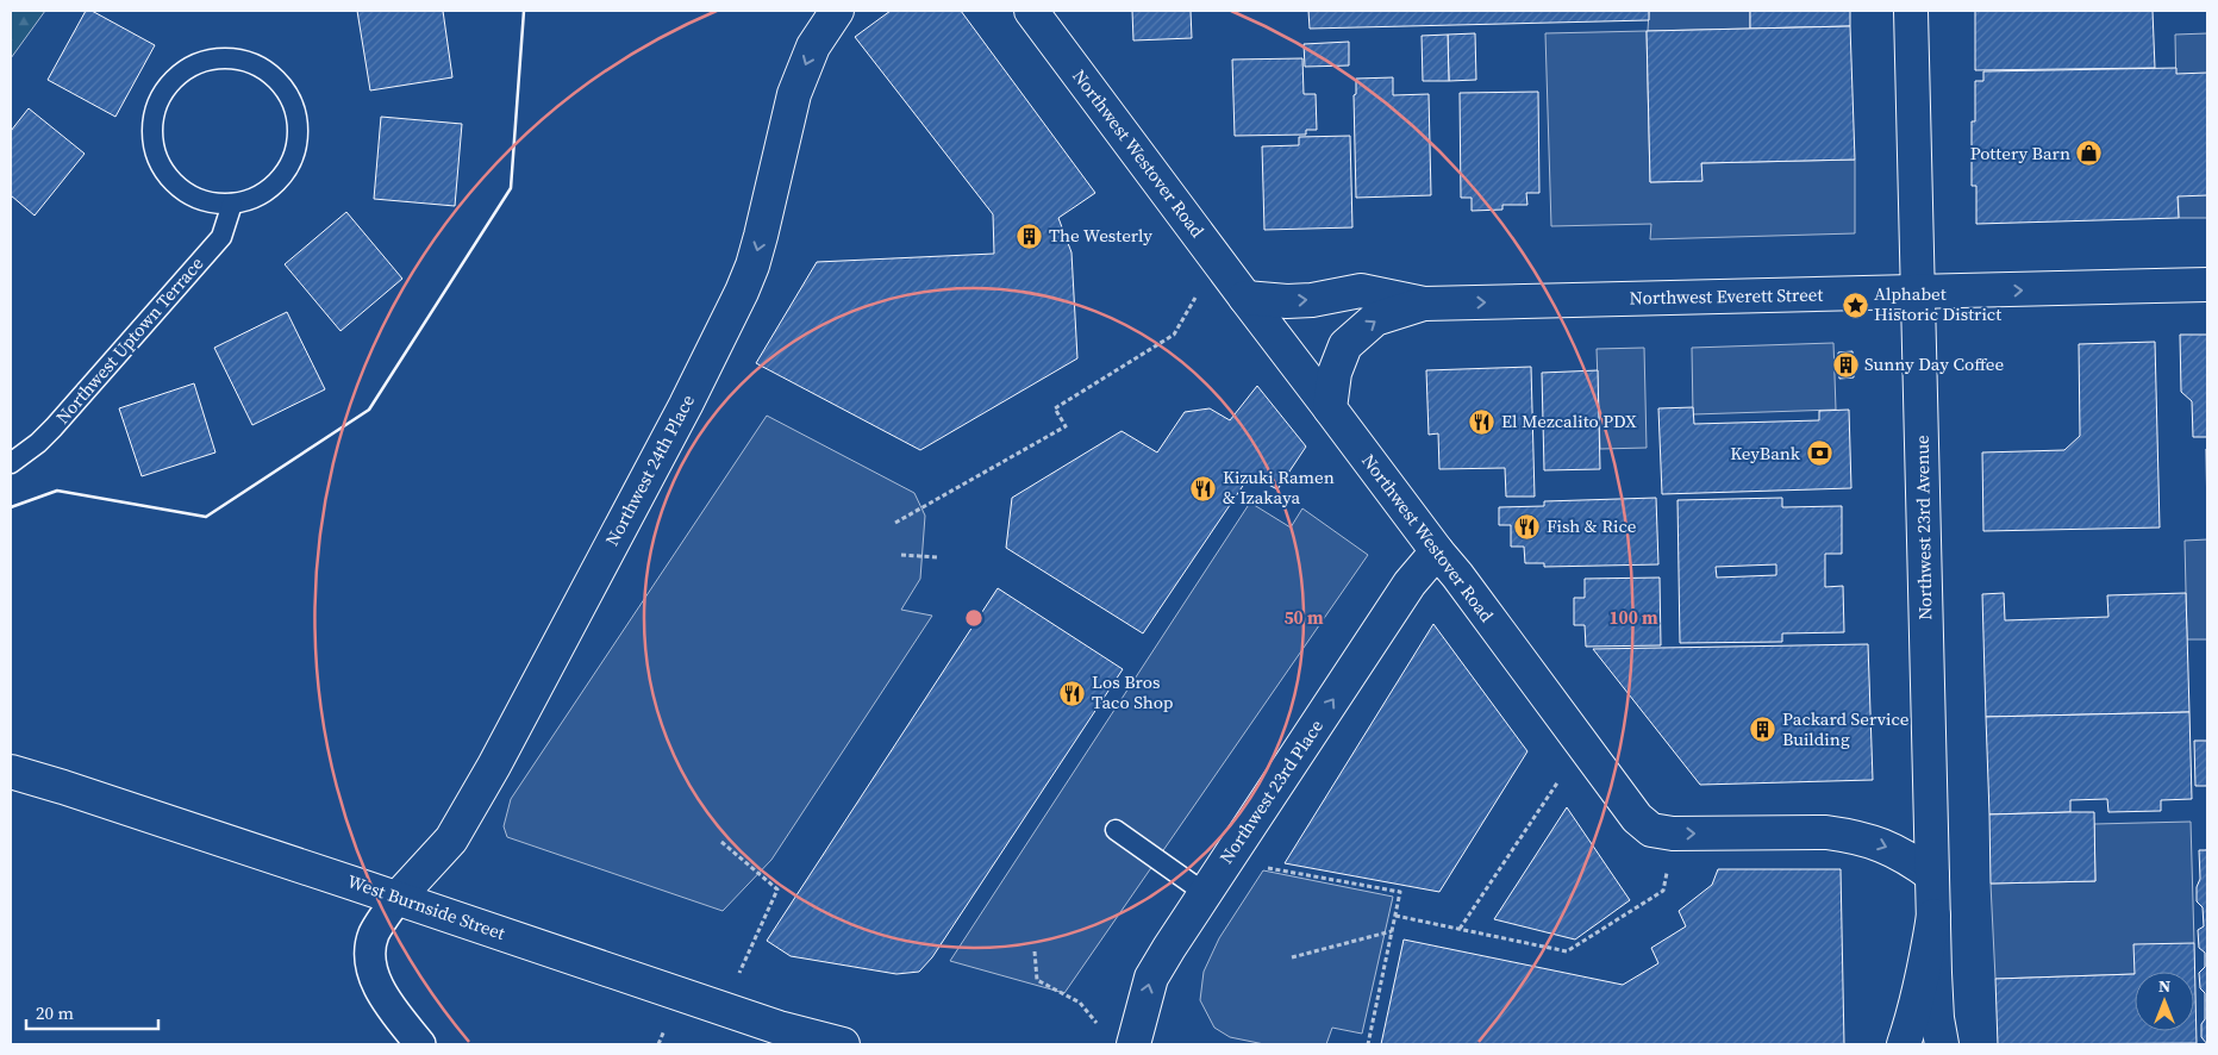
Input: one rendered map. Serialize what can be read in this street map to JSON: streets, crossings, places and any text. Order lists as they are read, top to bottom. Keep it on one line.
{"streets":{"main road":["Northwest Westover Road","Northwest Everett Street","Northwest 24th Place","Northwest 23rd Avenue","Northwest 23rd Place","West Burnside Street"],"lane":["Northwest Uptown Terrace"]},"crossings":[["Northwest Westover Road","Northwest Everett Street"],["Northwest Westover Road","Northwest 23rd Avenue"],["Northwest Westover Road","Northwest 23rd Place"],["Northwest Everett Street","Northwest 23rd Avenue"],["Northwest 24th Place","West Burnside Street"]],"one_way":["Northwest Westover Road","Northwest Everett Street","Northwest 24th Place","Northwest 23rd Place"],"places":{"shop":["Pottery Barn"],"building":["The Westerly","Sunny Day Coffee","Packard Service Building"],"place":["Alphabet Historic District"],"restaurant":["El Mezcalito PDX","Kizuki Ramen & Izakaya","Fish & Rice","Los Bros Taco Shop"],"bank":["KeyBank"]},"scale_bar":"20 m","north":"top","rings":["50 m","100 m"]}
